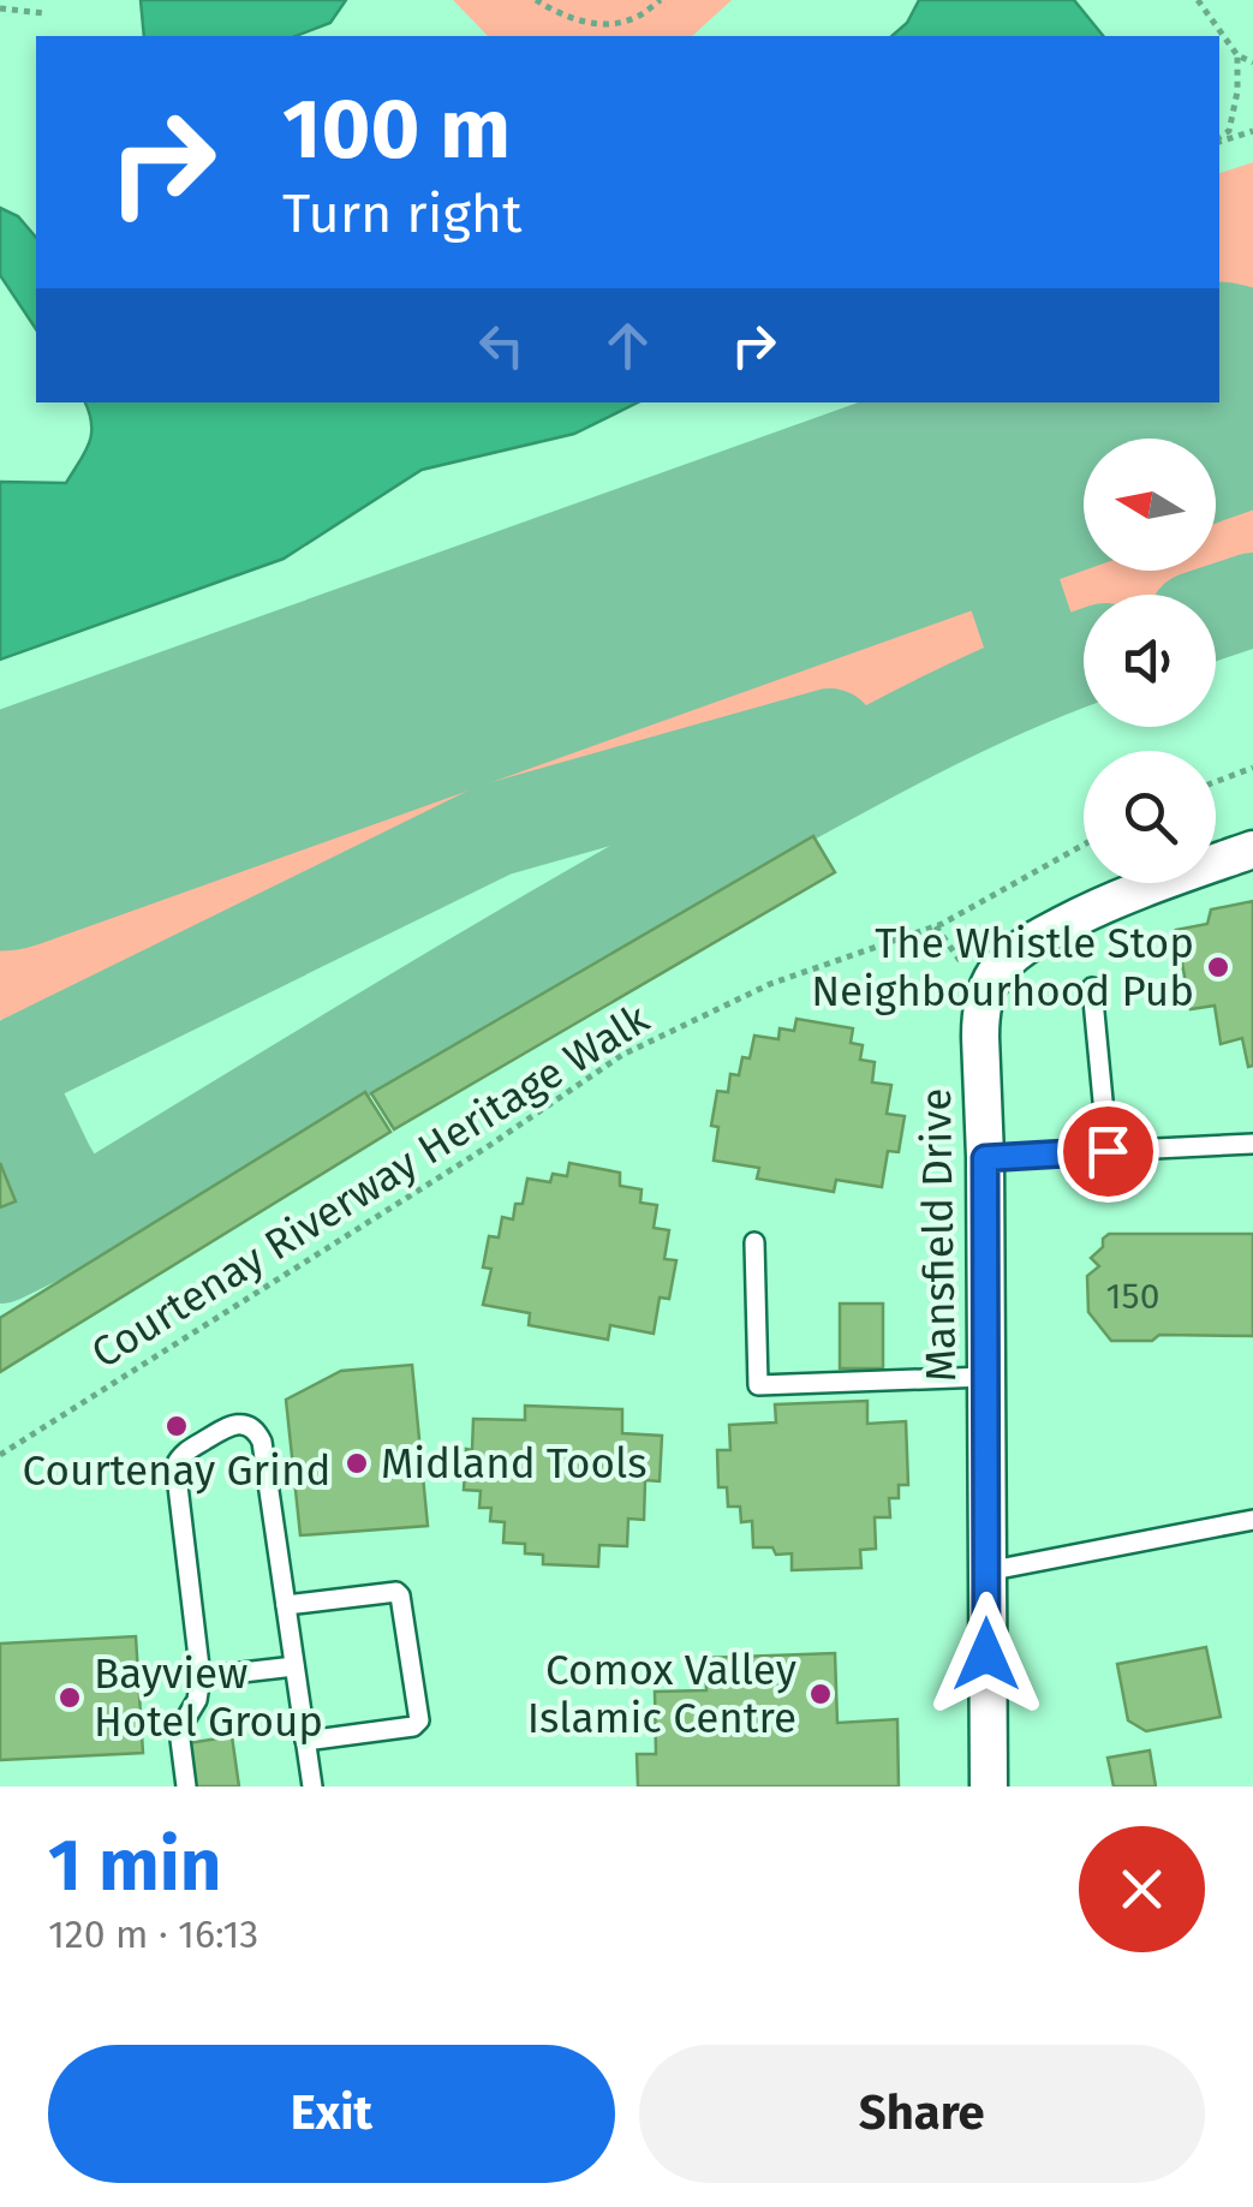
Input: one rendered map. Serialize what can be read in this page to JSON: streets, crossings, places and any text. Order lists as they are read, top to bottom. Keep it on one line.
{"streets":{"street":["Mansfield Drive"],"path":["Courtenay Riverway Heritage Walk"]},"places":["The Whistle Stop Neighbourhood Pub","Courtenay Grind","Midland Tools","Comox Valley Islamic Centre","Bayview Hotel Group"],"house_numbers":["150"],"north":"left","page":{"turn":["100 m","Turn right"],"heading":["1 min","120 m · 16:13"],"buttons":["Exit","Share"]}}
